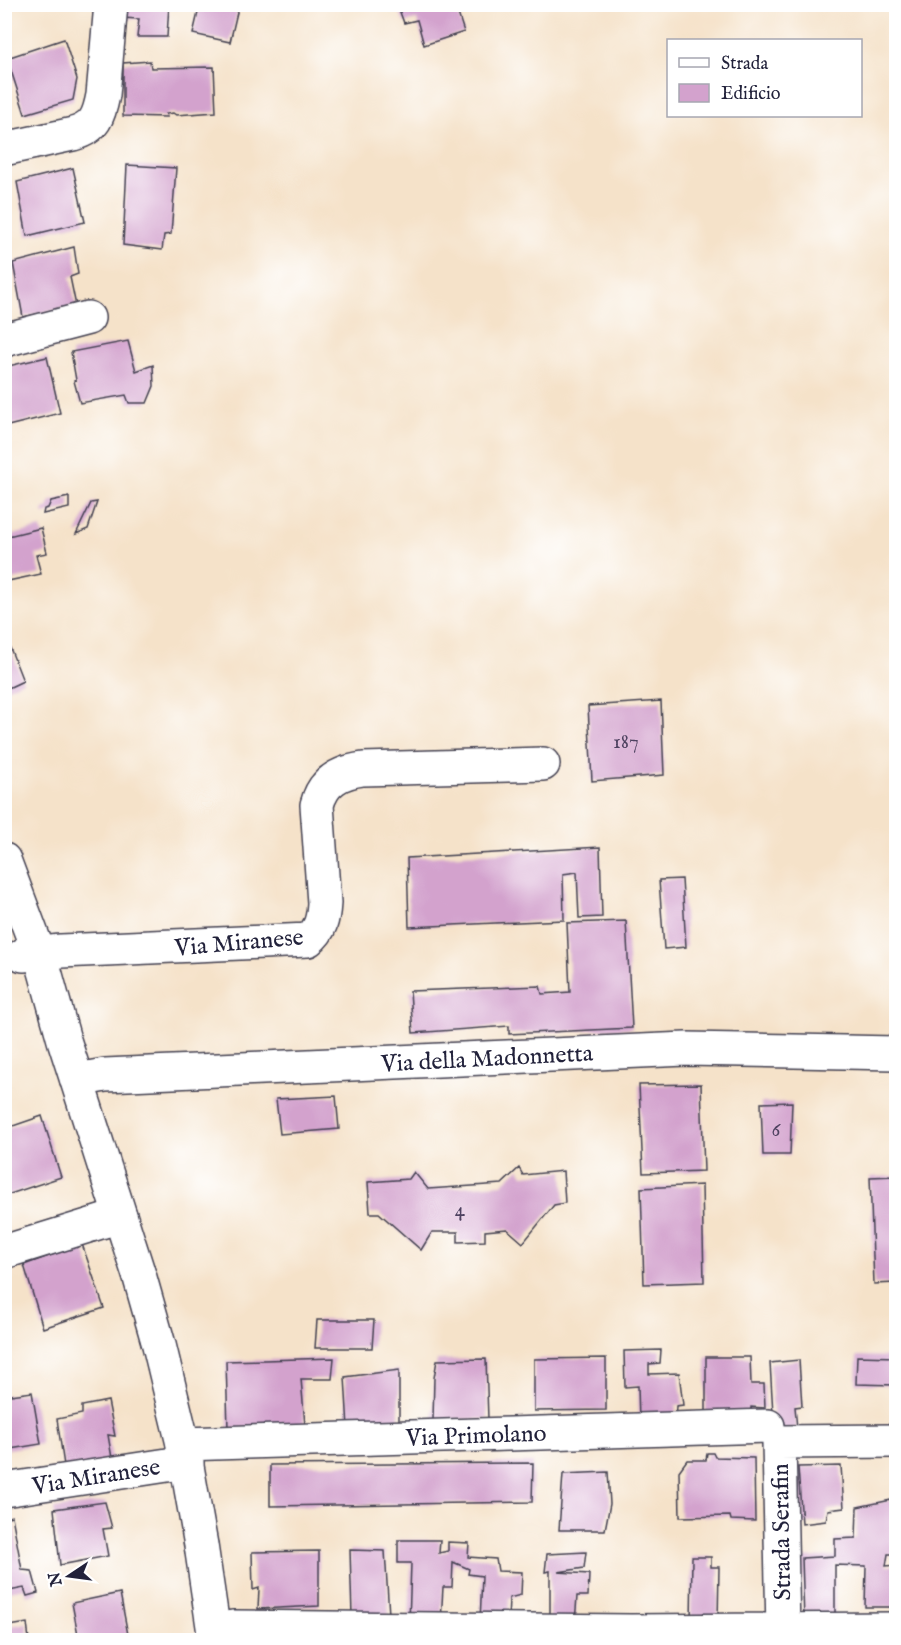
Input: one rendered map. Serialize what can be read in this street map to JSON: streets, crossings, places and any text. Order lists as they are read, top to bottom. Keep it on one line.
{"streets":{"street":["Via Miranese","Via della Madonnetta","Via Primolano","Strada Serafin"]},"crossings":[["Via Miranese","Via della Madonnetta"],["Via Miranese","Via Primolano"],["Via Miranese","Strada Serafin"]],"house_numbers":["187","6","4"],"legend":["Strada","Edificio"],"north":"left"}
